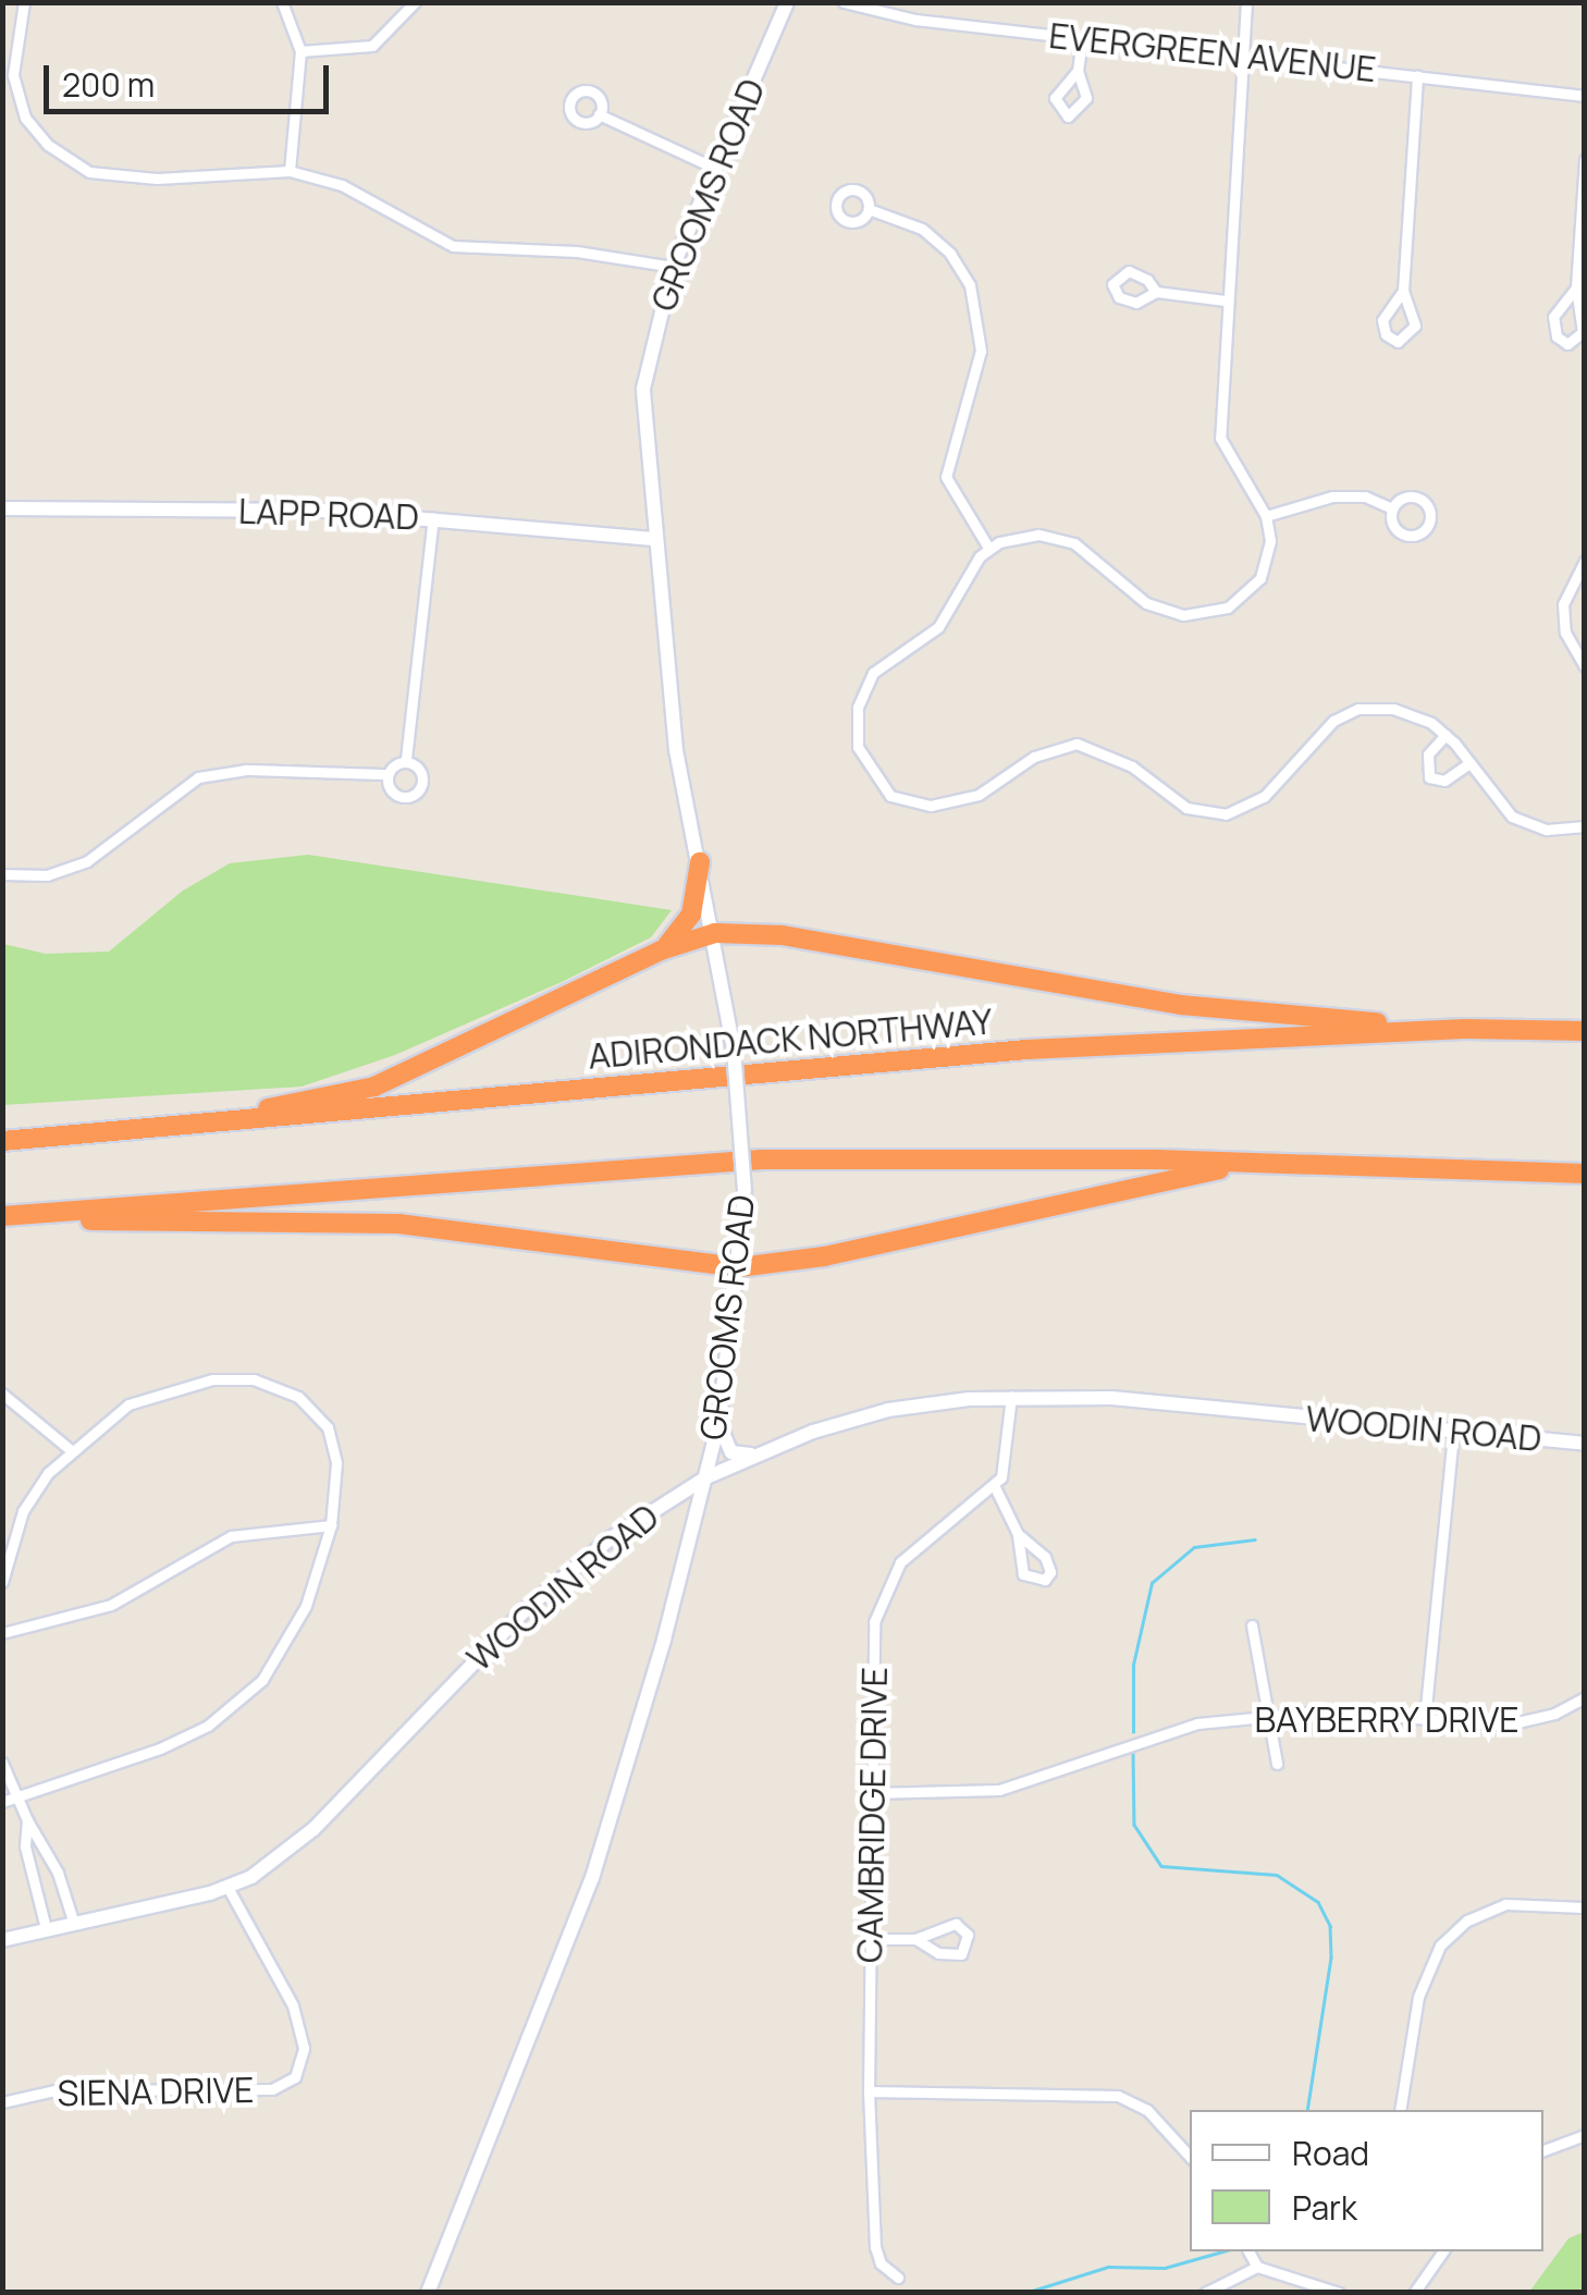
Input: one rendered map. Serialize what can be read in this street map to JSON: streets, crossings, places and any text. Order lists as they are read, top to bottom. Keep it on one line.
{"streets":{"highway":["ADIRONDACK NORTHWAY"],"street":["EVERGREEN AVENUE","GROOMS ROAD","LAPP ROAD","WOODIN ROAD","BAYBERRY DRIVE","CAMBRIDGE DRIVE","SIENA DRIVE"]},"crossings":[["GROOMS ROAD","LAPP ROAD"],["GROOMS ROAD","WOODIN ROAD"],["WOODIN ROAD","SIENA DRIVE"],["BAYBERRY DRIVE","CAMBRIDGE DRIVE"]],"legend":["Road","Park"],"scale_bar":"200 m"}
